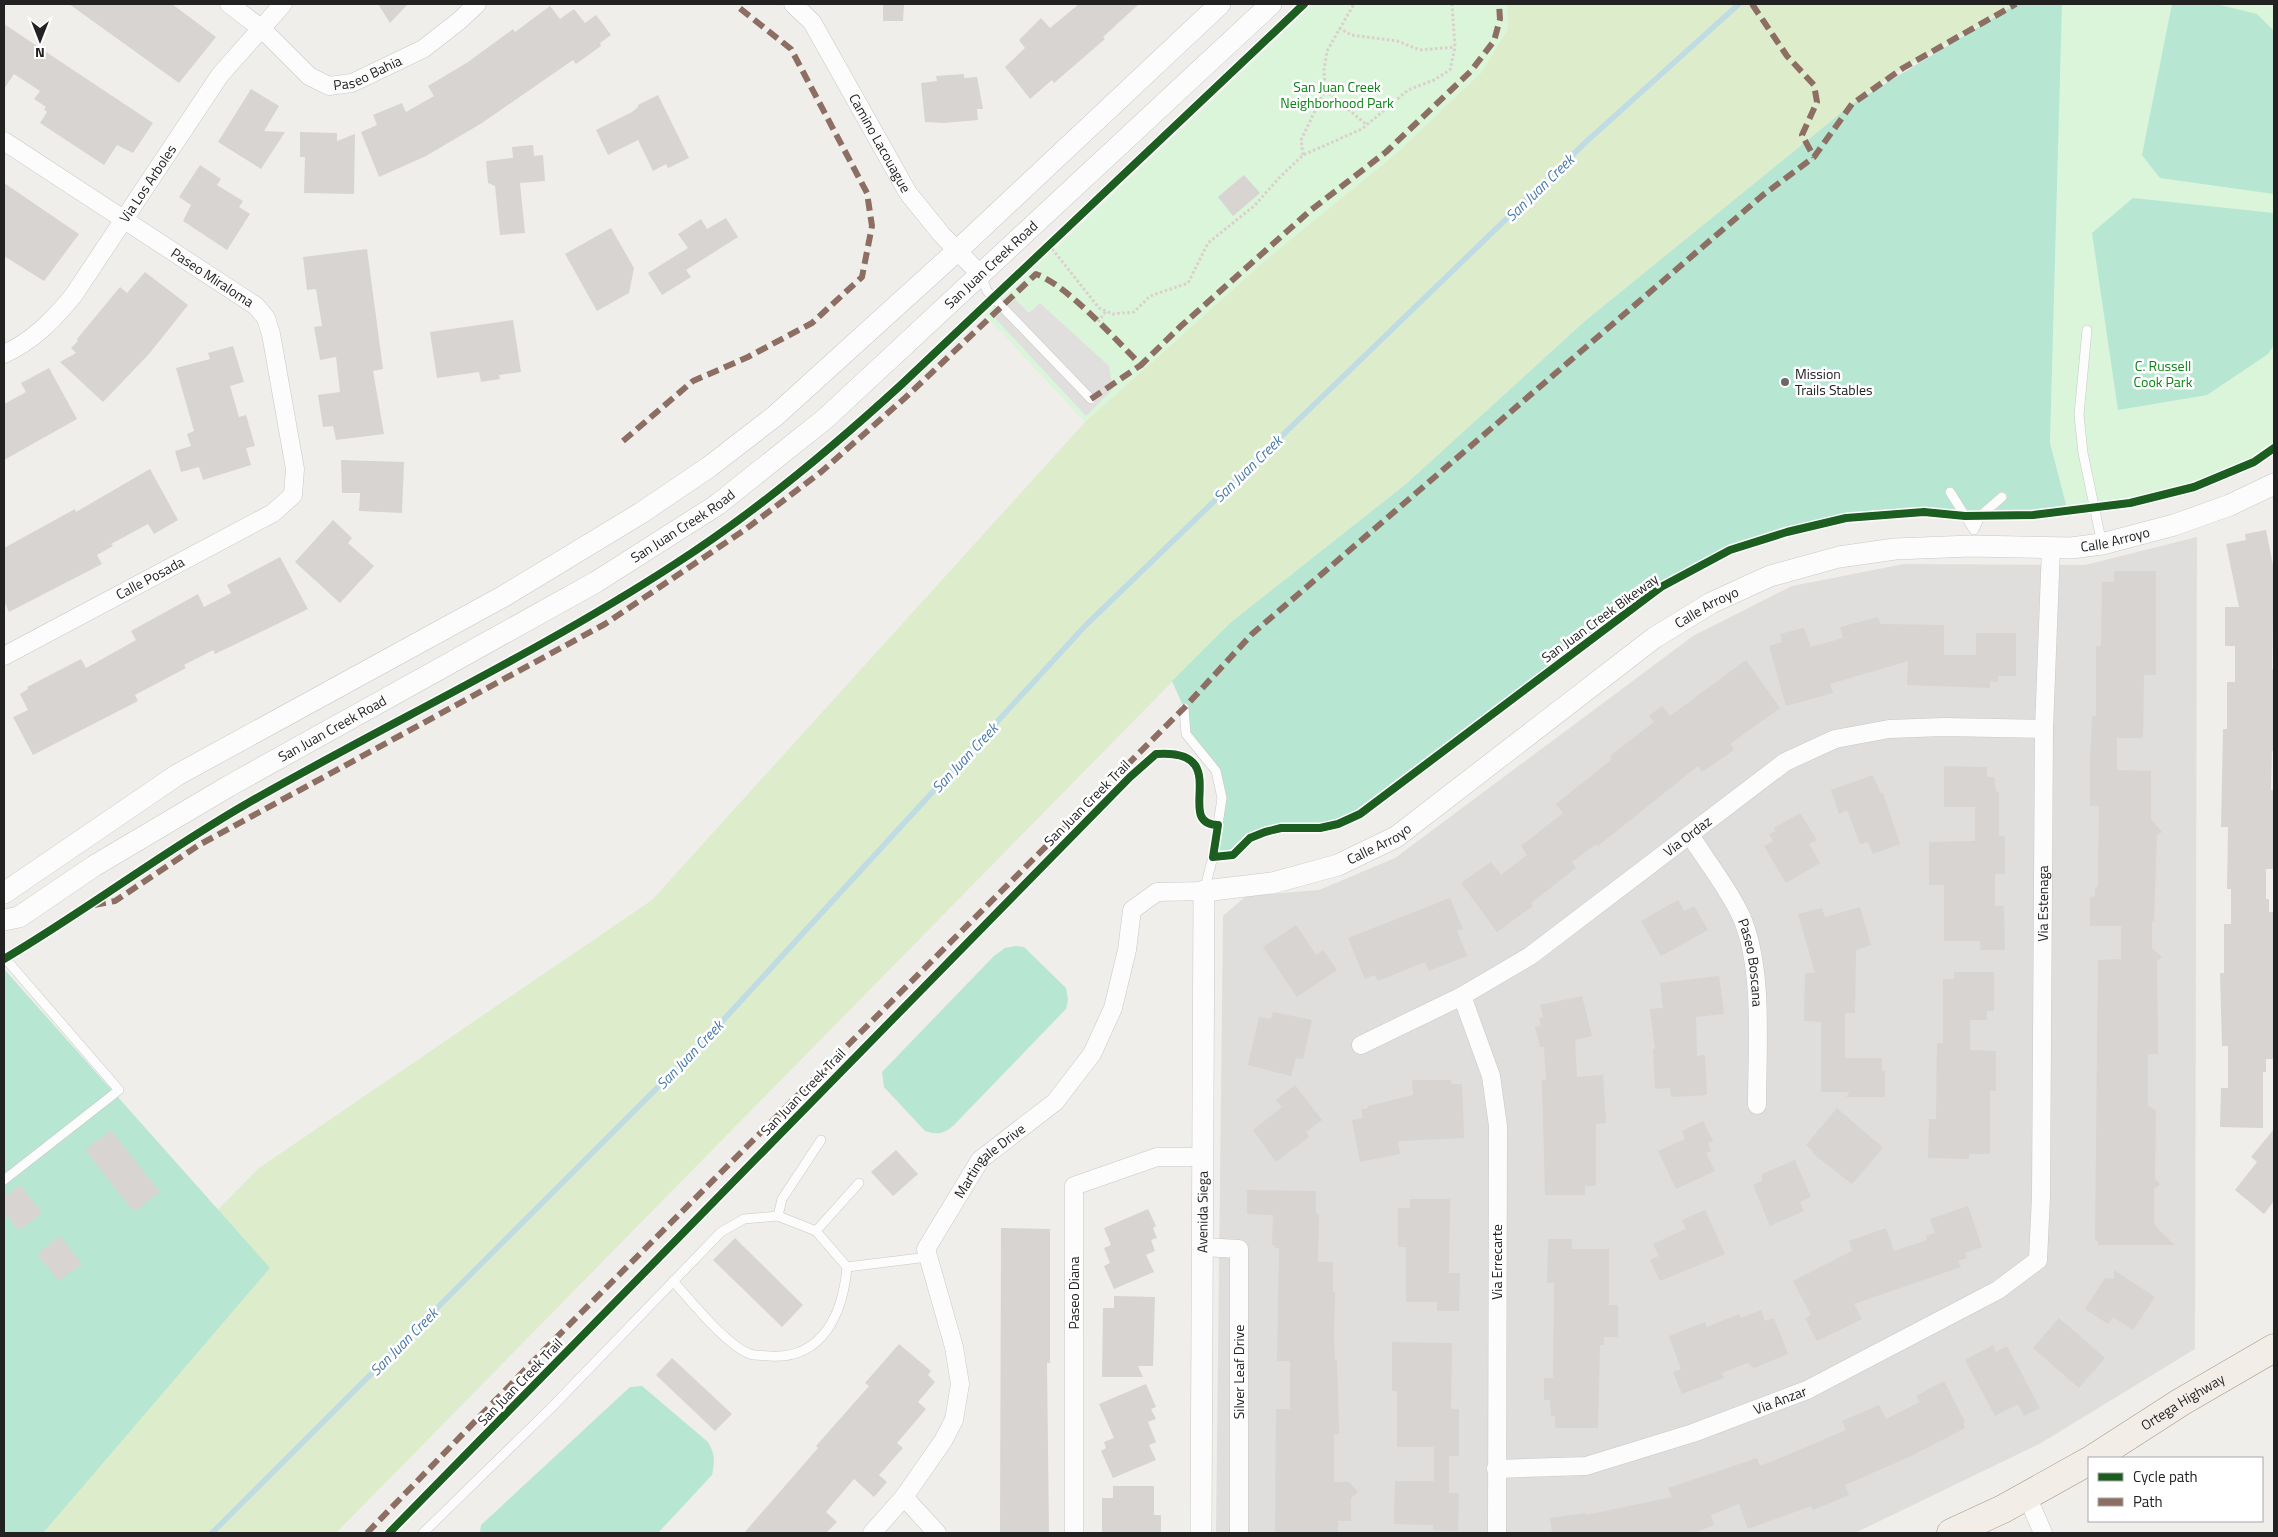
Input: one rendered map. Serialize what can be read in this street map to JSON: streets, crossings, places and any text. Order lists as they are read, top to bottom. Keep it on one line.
{"streets":{"main road":["Ortega Highway"],"street":["Paseo Bahia","Camino Lacouague","Via Los Arboles","San Juan Creek Road","Paseo Miraloma","Calle Arroyo","Calle Posada","Via Ordaz","Via Estenaga","Paseo Boscana","Martingale Drive","Avenida Siega","Via Errecarte","Paseo Diana","Silver Leaf Drive","Via Anzar"],"cycle path":["San Juan Creek Bikeway"]},"crossings":[["Paseo Bahia","Via Los Arboles"],["Camino Lacouague","San Juan Creek Road"],["Via Los Arboles","Paseo Miraloma"],["Paseo Miraloma","Calle Posada"],["Calle Arroyo","Via Estenaga"],["Calle Arroyo","Martingale Drive"],["Calle Arroyo","Avenida Siega"],["Via Ordaz","Via Estenaga"],["Via Ordaz","Paseo Boscana"],["Via Ordaz","Via Errecarte"],["Via Estenaga","Via Anzar"],["Martingale Drive","Avenida Siega"],["Avenida Siega","Paseo Diana"],["Avenida Siega","Silver Leaf Drive"],["Via Errecarte","Via Anzar"]],"water":["San Juan Creek"],"parks":["San Juan Creek Neighborhood Park","C. Russell Cook Park"],"places":["Mission Trails Stables"],"legend":["Cycle path","Path"],"north":"bottom"}
